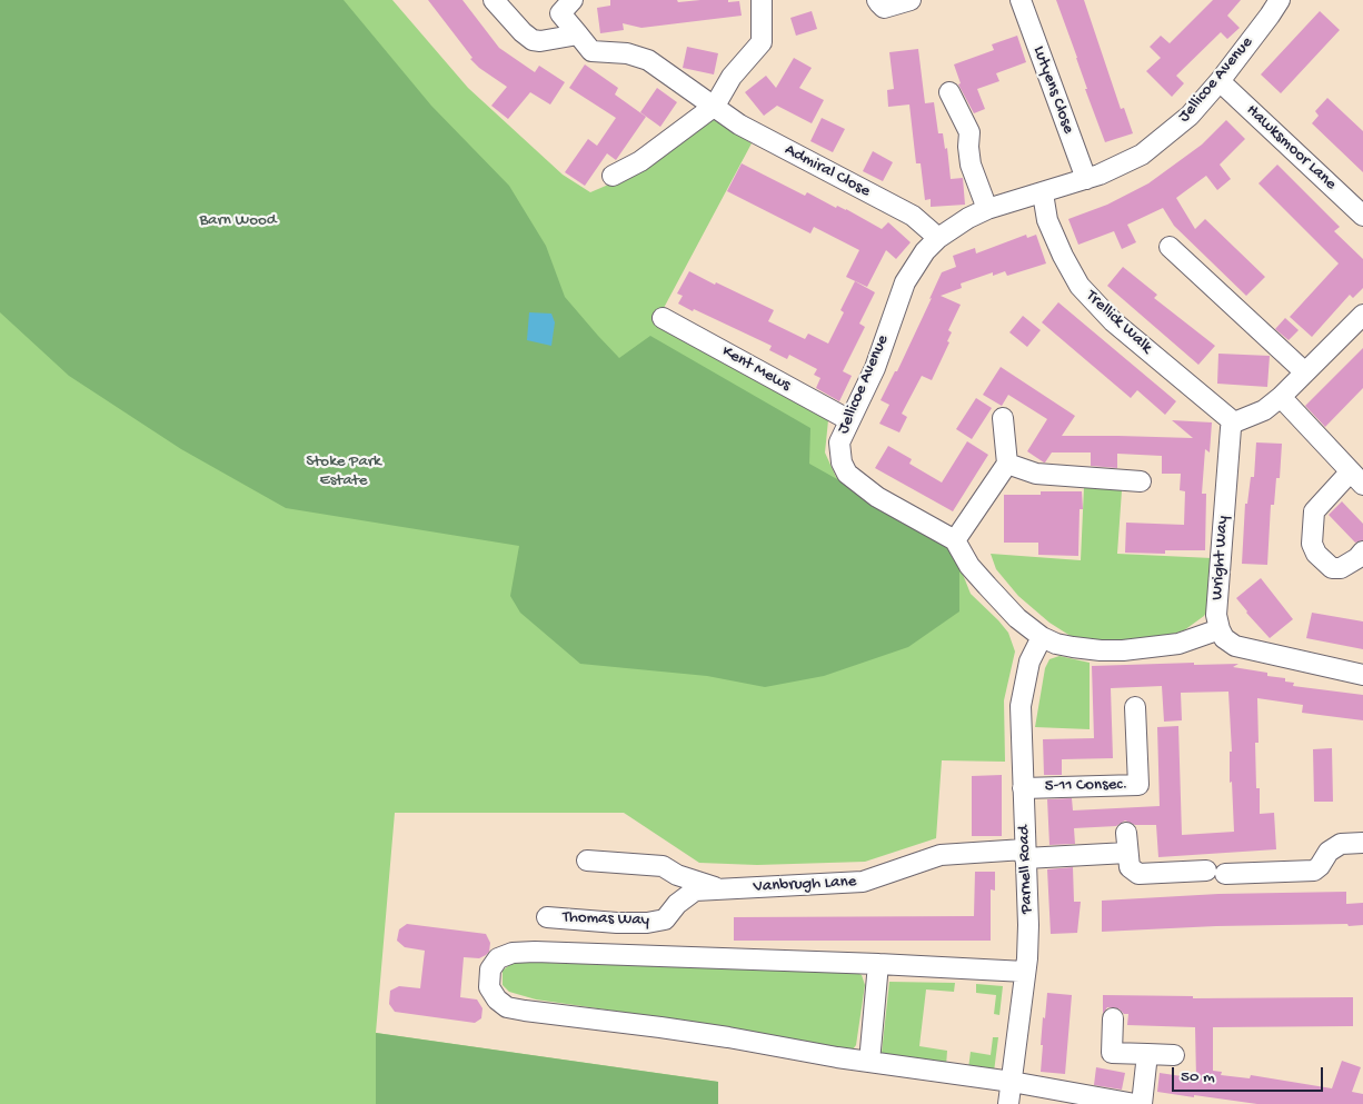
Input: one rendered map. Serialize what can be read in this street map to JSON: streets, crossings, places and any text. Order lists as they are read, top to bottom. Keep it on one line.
{"streets":{"street":["Jellicoe Avenue","Lutyens Close","Hawksmoor Lane","Admiral Close","Trellick Walk","Kent Mews","Wright Way","5-11 Consec.","Parnell Road","Vanbrugh Lane","Thomas Way"]},"crossings":[["Jellicoe Avenue","Lutyens Close"],["Jellicoe Avenue","Hawksmoor Lane"],["Jellicoe Avenue","Admiral Close"],["Jellicoe Avenue","Trellick Walk"],["Jellicoe Avenue","Kent Mews"],["Trellick Walk","Wright Way"],["5-11 Consec.","Parnell Road"],["Parnell Road","Vanbrugh Lane"],["Vanbrugh Lane","Thomas Way"]],"parks":["Barn Wood","Stoke Park Estate"],"scale_bar":"50 m"}
